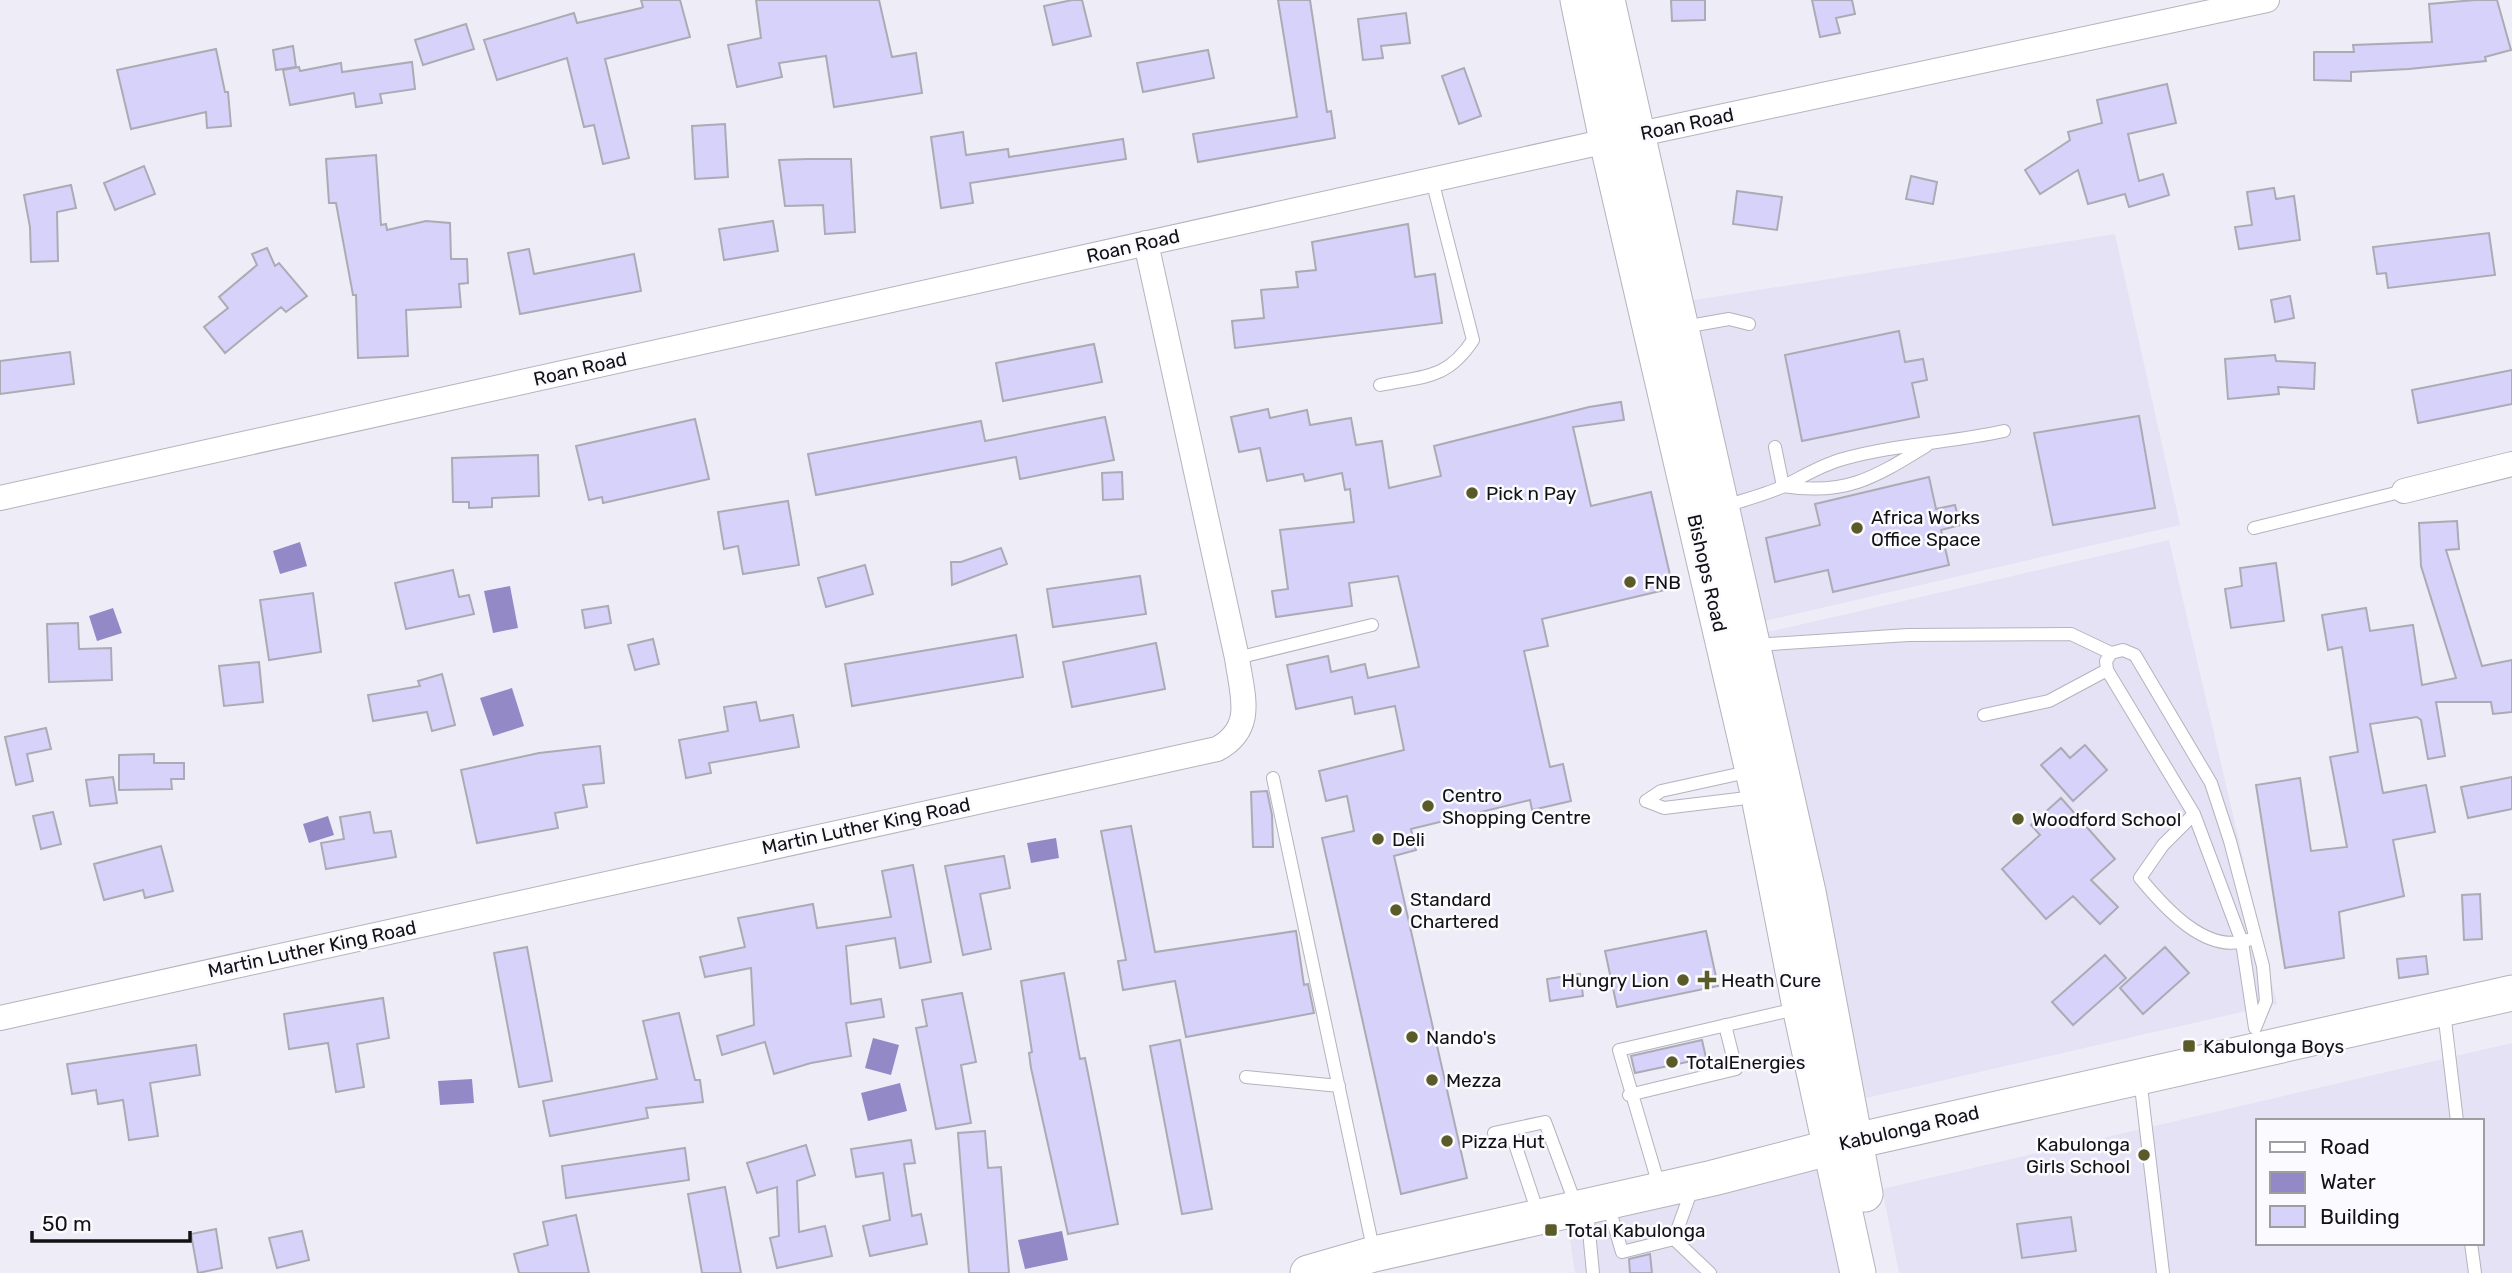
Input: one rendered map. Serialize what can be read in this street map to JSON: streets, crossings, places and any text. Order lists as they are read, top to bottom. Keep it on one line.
{"streets":{"main road":["Bishops Road","Kabulonga Road"],"street":["Roan Road","Martin Luther King Road"]},"crossings":[["Roan Road","Bishops Road"],["Roan Road","Martin Luther King Road"],["Bishops Road","Kabulonga Road"]],"places":{"other":["Pick n Pay","Africa Works Office Space","FNB","Centro Shopping Centre","Woodford School","Deli","Standard Chartered","Hungry Lion","Nando's","TotalEnergies","Mezza","Pizza Hut","Kabulonga Girls School"],"health":["Heath Cure"],"transit":["Kabulonga Boys","Total Kabulonga"]},"legend":["Road","Water","Building"],"scale_bar":"50 m"}
